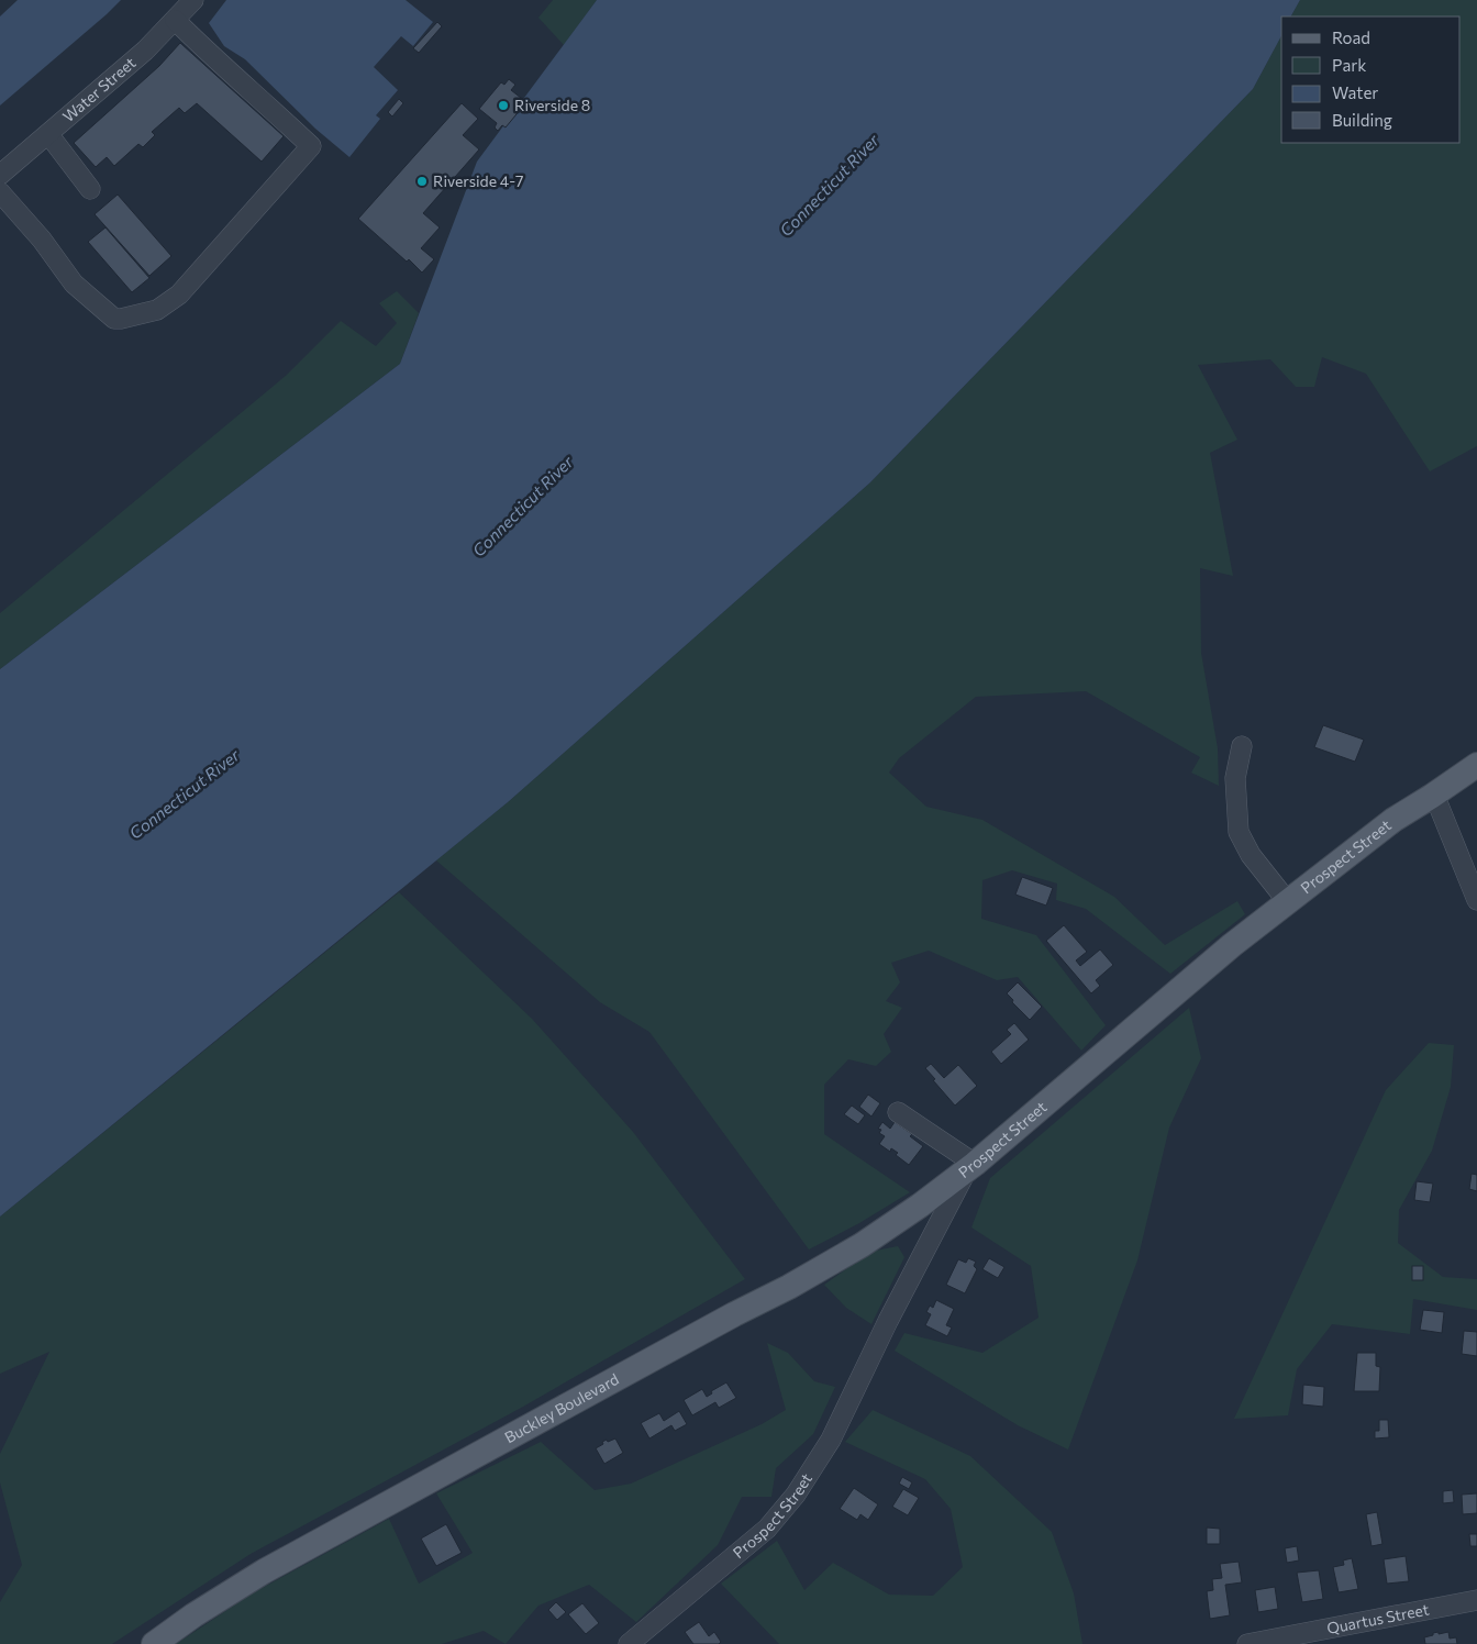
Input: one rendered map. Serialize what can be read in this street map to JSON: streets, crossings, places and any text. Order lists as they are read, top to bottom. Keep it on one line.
{"streets":{"main road":["Prospect Street","Buckley Boulevard"],"street":["Water Street","Quartus Street"]},"crossings":[["Prospect Street","Buckley Boulevard"]],"water":["Connecticut River"],"places":["Riverside 8","Riverside 4-7"],"legend":["Road","Park","Water","Building"]}
